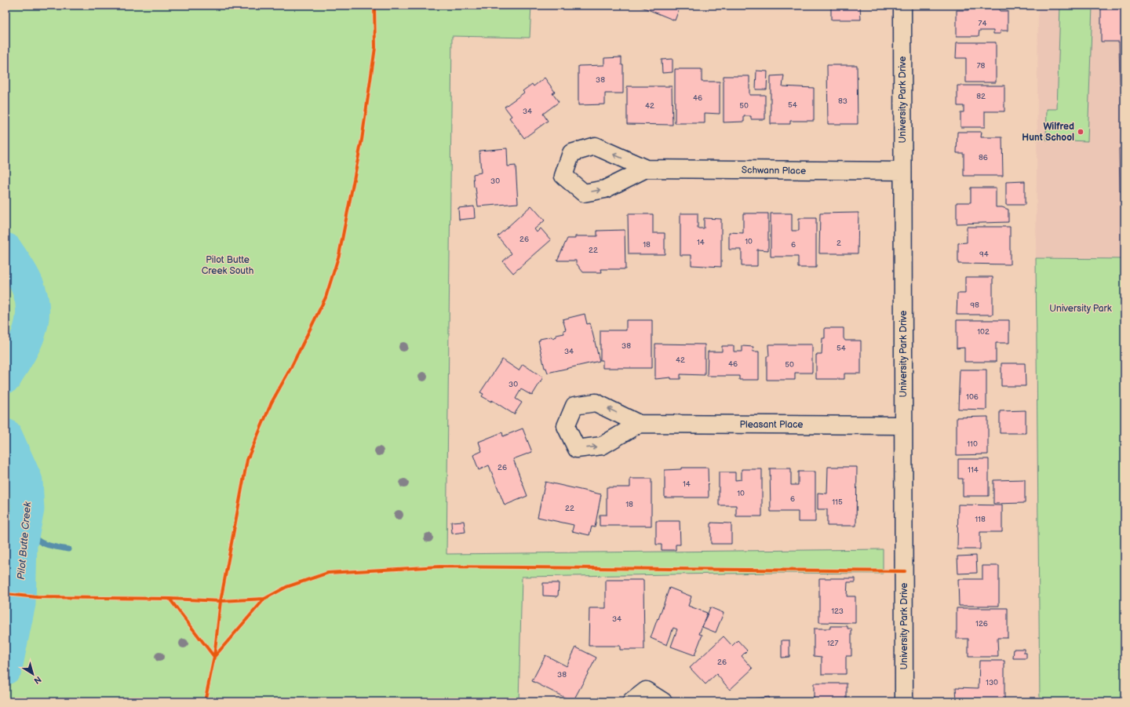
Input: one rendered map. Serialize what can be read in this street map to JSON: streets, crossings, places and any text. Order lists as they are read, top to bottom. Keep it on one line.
{"streets":{"street":["University Park Drive","Schwann Place","Pleasant Place"]},"crossings":[["University Park Drive","Schwann Place"],["University Park Drive","Pleasant Place"]],"water":["Pilot Butte Creek"],"parks":["Pilot Butte Creek South","University Park"],"places":["Wilfred Hunt School"],"house_numbers":["74","78","38","82","46","83","54","42","50","34","86","30","26","10","14","2","18","6","22","94","98","102","38","54","34","42","46","50","30","106","110","26","114","14","10","6","115","18","22","118","123","34","126","127","26","38","130"],"north":"bottom right"}
